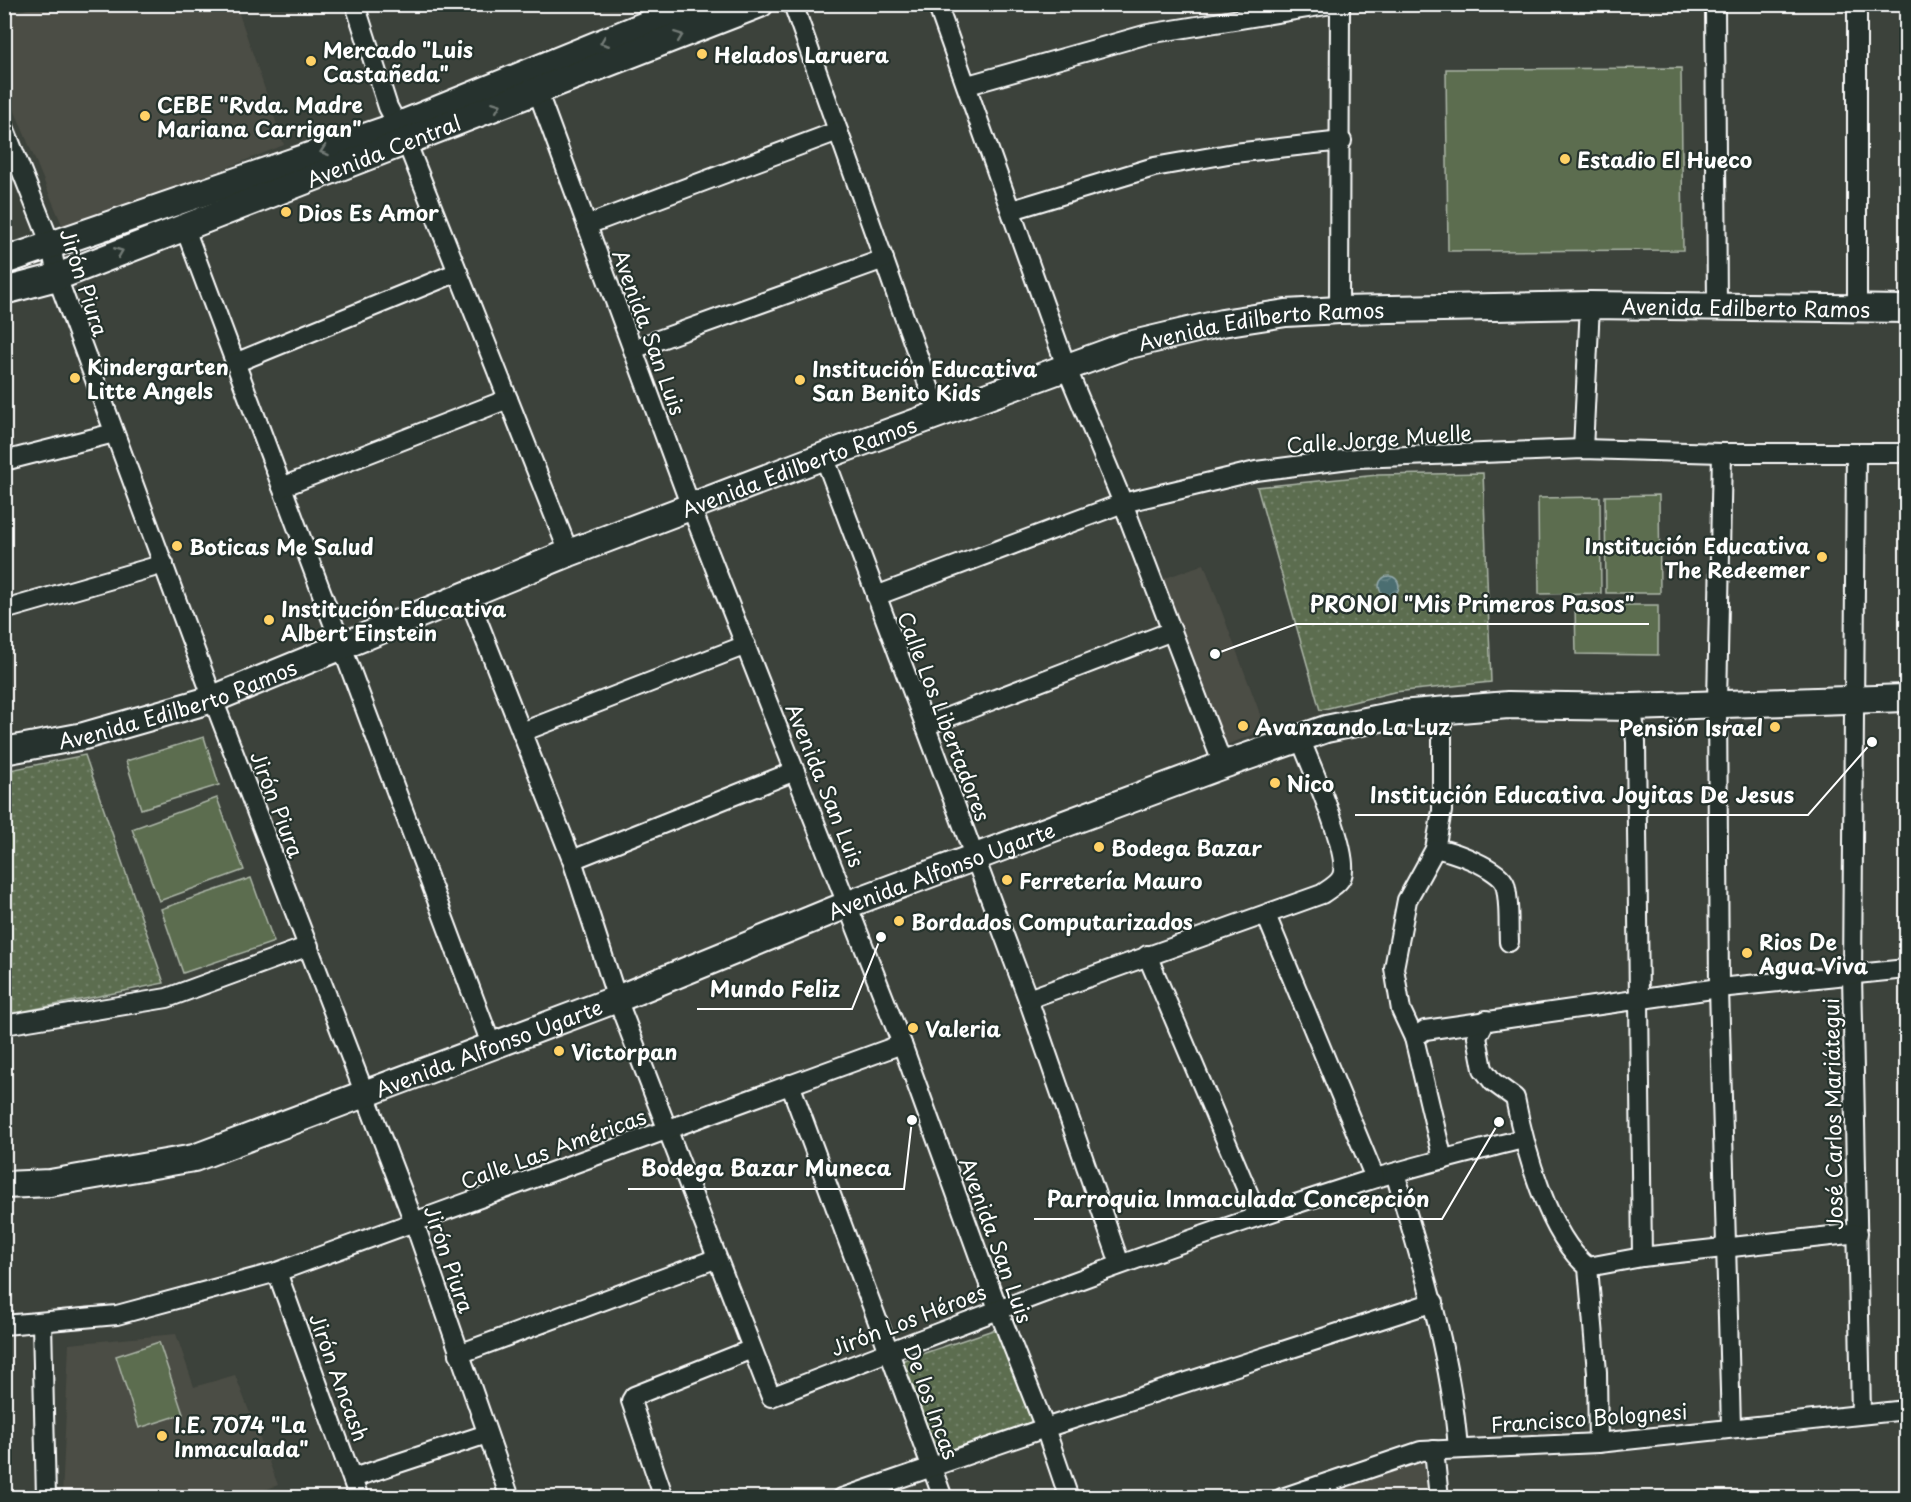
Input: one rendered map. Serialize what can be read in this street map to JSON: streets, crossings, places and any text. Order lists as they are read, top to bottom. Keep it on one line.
{"streets":{"street":["Avenida Central","Jirón Piura","Avenida Edilberto Ramos","Avenida San Luis","Calle Jorge Muelle","Calle Los Libertadores","Avenida Alfonso Ugarte","José Carlos Mariátegui","Calle Las Américas","Jirón Los Héroes","Jirón Ancash","De los Incas","Francisco Bolognesi"]},"crossings":[["Avenida Central","Jirón Piura"],["Avenida Central","Avenida San Luis"],["Jirón Piura","Avenida Edilberto Ramos"],["Jirón Piura","Avenida Alfonso Ugarte"],["Jirón Piura","Calle Las Américas"],["Avenida Edilberto Ramos","Avenida San Luis"],["Avenida Edilberto Ramos","Calle Los Libertadores"],["Avenida San Luis","Avenida Alfonso Ugarte"],["Avenida San Luis","Calle Las Américas"],["Avenida San Luis","Jirón Los Héroes"],["Calle Jorge Muelle","Calle Los Libertadores"],["Calle Jorge Muelle","José Carlos Mariátegui"],["Calle Los Libertadores","Avenida Alfonso Ugarte"],["Calle Los Libertadores","Jirón Los Héroes"],["Avenida Alfonso Ugarte","José Carlos Mariátegui"],["José Carlos Mariátegui","Francisco Bolognesi"],["Calle Las Américas","Jirón Ancash"],["Calle Las Américas","De los Incas"],["Jirón Los Héroes","De los Incas"]],"places":["Helados Laruera","Mercado \"Luis Castañeda\"","CEBE \"Rvda. Madre Mariana Carrigan\"","Estadio El Hueco","Dios Es Amor","Kindergarten Litte Angels","Institución Educativa San Benito Kids","Boticas Me Salud","Institución Educativa The Redeemer","Institución Educativa Albert Einstein","PRONOI \"Mis Primeros Pasos\"","Avanzando La Luz","Pensión Israel","Institución Educativa Joyitas De Jesus","Nico","Bodega Bazar","Ferretería Mauro","Bordados Computarizados","Mundo Feliz","Rios De Agua Viva","Valeria","Victorpan","Bodega Bazar Muneca","Parroquia Inmaculada Concepción","I.E. 7074 \"La Inmaculada\""]}
